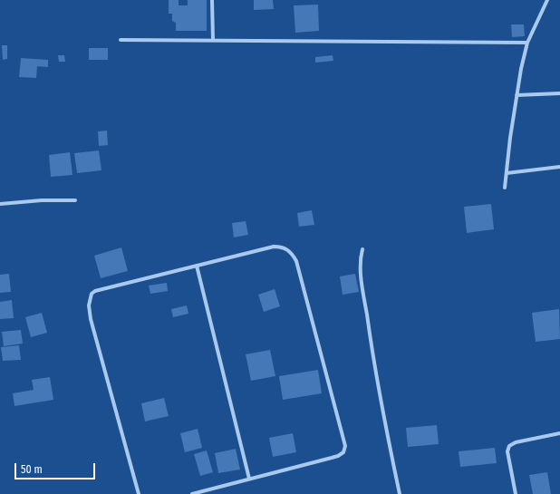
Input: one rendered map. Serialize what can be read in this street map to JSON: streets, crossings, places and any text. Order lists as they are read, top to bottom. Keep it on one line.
{"scale_bar":"50 m"}
